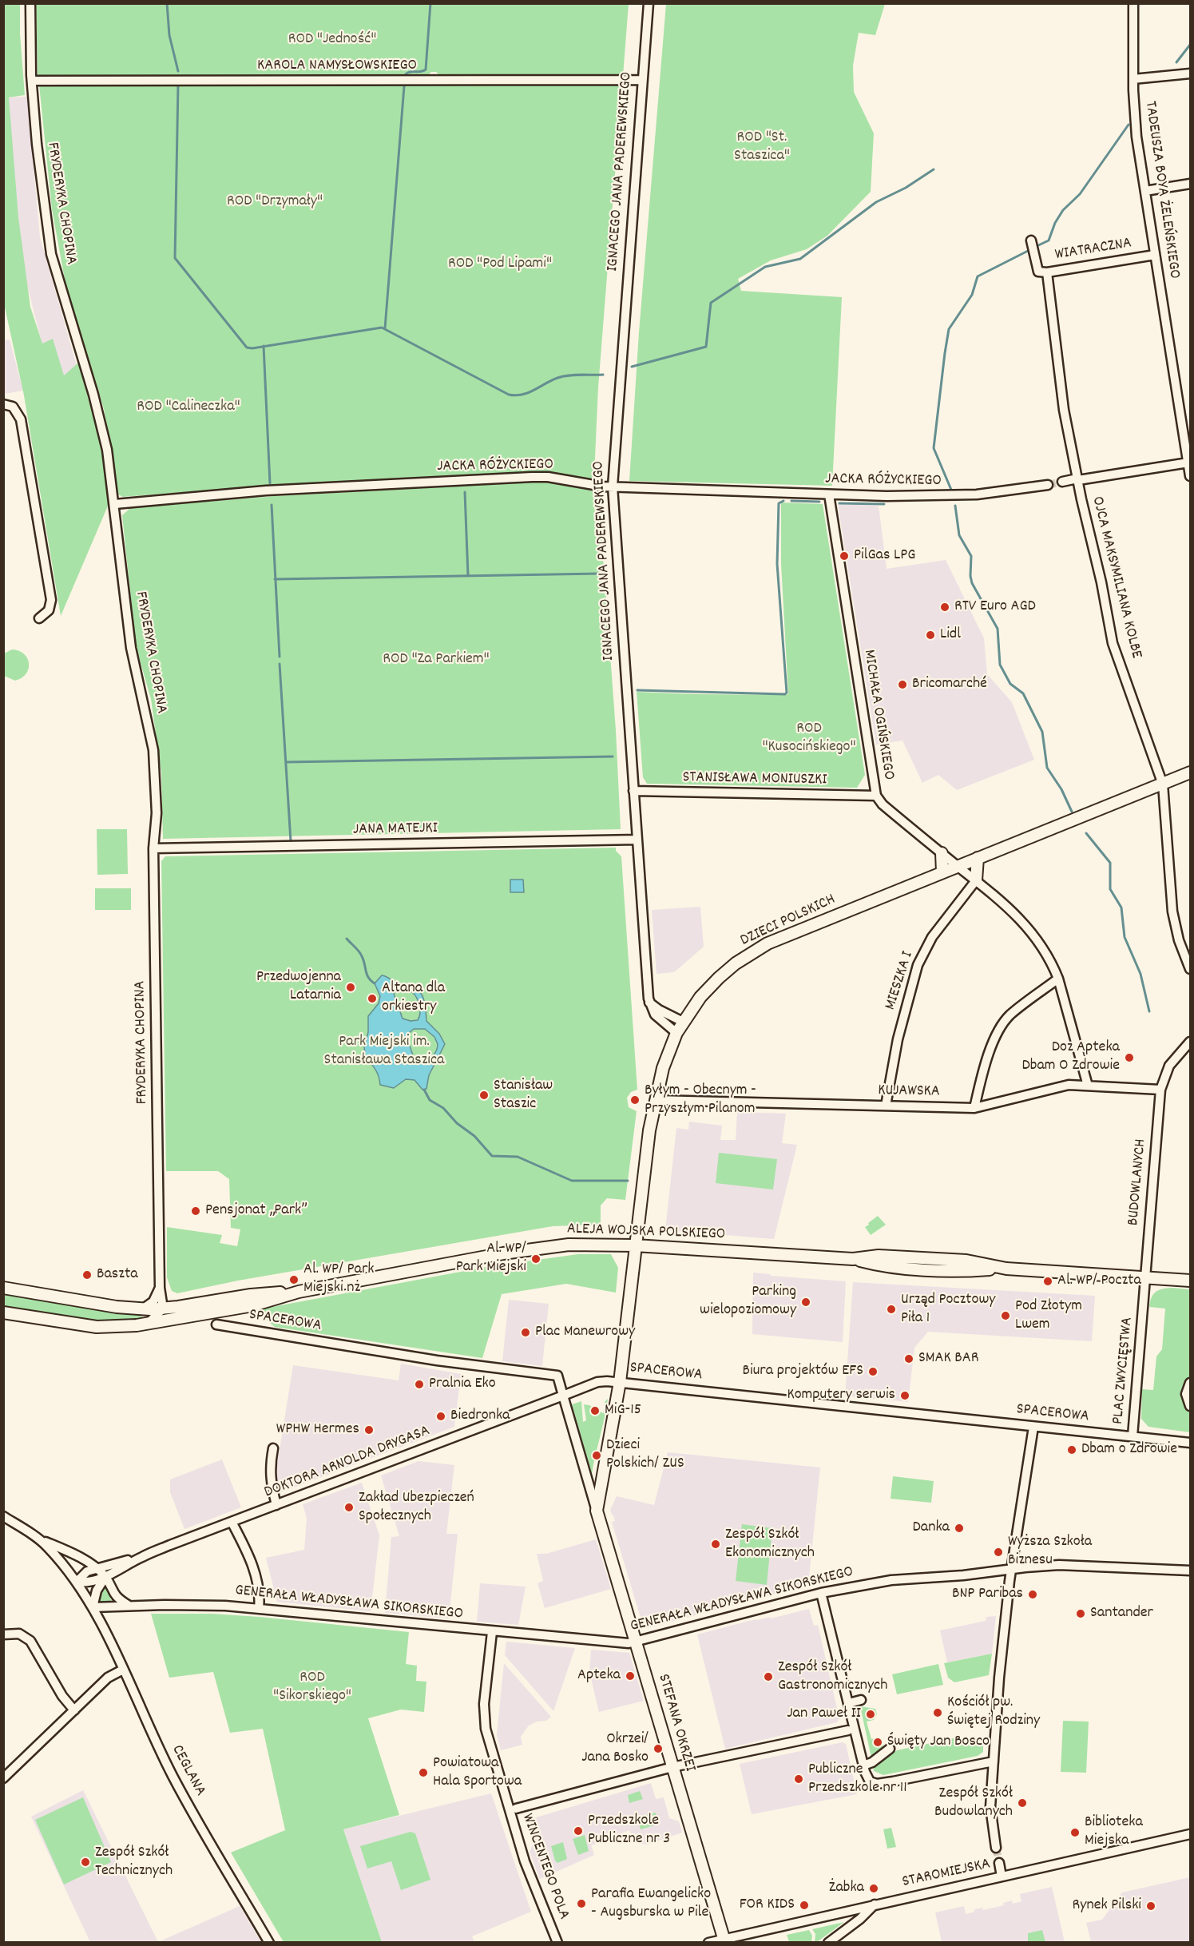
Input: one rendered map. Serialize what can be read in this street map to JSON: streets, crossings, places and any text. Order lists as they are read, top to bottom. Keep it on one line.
{"streets":{"street":["KAROLA NAMYSŁOWSKIEGO","IGNACEGO JANA PADEREWSKIEGO","TADEUSZA BOYA ŻELEŃSKIEGO","FRYDERYKA CHOPINA","WIATRACZNA","JACKA RÓŻYCKIEGO","OJCA MAKSYMILIANA KOLBE","MICHAŁA OGIŃSKIEGO","STANISŁAWA MONIUSZKI","JANA MATEJKI","DZIECI POLSKICH","MIESZKA I","KUJAWSKA","BUDOWLANYCH","ALEJA WOJSKA POLSKIEGO","SPACEROWA","PLAC ZWYCIĘSTWA","DOKTORA ARNOLDA DRYGASA","GENERAŁA WŁADYSŁAWA SIKORSKIEGO","STEFANA OKRZEI","CEGLANA","WINCENTEGO POLA","STAROMIEJSKA"]},"crossings":[["KAROLA NAMYSŁOWSKIEGO","IGNACEGO JANA PADEREWSKIEGO"],["KAROLA NAMYSŁOWSKIEGO","FRYDERYKA CHOPINA"],["IGNACEGO JANA PADEREWSKIEGO","JACKA RÓŻYCKIEGO"],["IGNACEGO JANA PADEREWSKIEGO","STANISŁAWA MONIUSZKI"],["IGNACEGO JANA PADEREWSKIEGO","JANA MATEJKI"],["IGNACEGO JANA PADEREWSKIEGO","DZIECI POLSKICH"],["TADEUSZA BOYA ŻELEŃSKIEGO","WIATRACZNA"],["FRYDERYKA CHOPINA","JACKA RÓŻYCKIEGO"],["FRYDERYKA CHOPINA","JANA MATEJKI"],["FRYDERYKA CHOPINA","ALEJA WOJSKA POLSKIEGO"],["WIATRACZNA","OJCA MAKSYMILIANA KOLBE"],["JACKA RÓŻYCKIEGO","MICHAŁA OGIŃSKIEGO"],["OJCA MAKSYMILIANA KOLBE","DZIECI POLSKICH"],["MICHAŁA OGIŃSKIEGO","STANISŁAWA MONIUSZKI"],["MICHAŁA OGIŃSKIEGO","DZIECI POLSKICH"],["MICHAŁA OGIŃSKIEGO","MIESZKA I"],["MICHAŁA OGIŃSKIEGO","KUJAWSKA"],["DZIECI POLSKICH","KUJAWSKA"],["DZIECI POLSKICH","ALEJA WOJSKA POLSKIEGO"],["DZIECI POLSKICH","SPACEROWA"],["DZIECI POLSKICH","STEFANA OKRZEI"],["MIESZKA I","KUJAWSKA"],["KUJAWSKA","BUDOWLANYCH"],["BUDOWLANYCH","ALEJA WOJSKA POLSKIEGO"],["BUDOWLANYCH","PLAC ZWYCIĘSTWA"],["ALEJA WOJSKA POLSKIEGO","PLAC ZWYCIĘSTWA"],["SPACEROWA","PLAC ZWYCIĘSTWA"],["SPACEROWA","DOKTORA ARNOLDA DRYGASA"],["SPACEROWA","STEFANA OKRZEI"],["DOKTORA ARNOLDA DRYGASA","STEFANA OKRZEI"],["DOKTORA ARNOLDA DRYGASA","CEGLANA"],["GENERAŁA WŁADYSŁAWA SIKORSKIEGO","STEFANA OKRZEI"],["GENERAŁA WŁADYSŁAWA SIKORSKIEGO","CEGLANA"],["GENERAŁA WŁADYSŁAWA SIKORSKIEGO","WINCENTEGO POLA"],["STEFANA OKRZEI","STAROMIEJSKA"]],"parks":["ROD \"Jedność\"","ROD \"St. Staszica\"","ROD \"Drzymały\"","ROD \"Pod Lipami\"","ROD \"Calineczka\"","ROD \"Za Parkiem\"","ROD \"Kusocińskiego\"","Park Miejski im. Stanisława Staszica","ROD \"Sikorskiego\""],"places":["PilGas LPG","RTV Euro AGD","Lidl","Bricomarché","Przedwojenna Latarnia","Altana dla orkiestry","Doz Apteka Dbam O Zdrowie","Stanisław Staszic","Byłym - Obecnym - Przyszłym Pilanom","Pensjonat „Park”","Al. WP/ Park Miejski","Baszta","Al. WP/ Park Miejski nż","Al. WP/ Poczta","Parking wielopoziomowy","Urząd Pocztowy Piła 1","Pod Złotym Lwem","Plac Manewrowy","SMAK BAR","Biura projektów EFS","Pralnia Eko","Komputery serwis","MiG-15","Biedronka","WPHW Hermes","Dbam o Zdrowie","Dzieci Polskich/ ZUS","Zakład Ubezpieczeń Społecznych","Danka","Zespół Szkół Ekonomicznych","Wyższa Szkoła Biznesu","BNP Paribas","Santander","Apteka","Zespół Szkół Gastronomicznych","Kościół pw. Świętej Rodziny","Jan Paweł II","Święty Jan Bosco","Okrzei/ Jana Bosko","Powiatowa Hala Sportowa","Publiczne Przedszkole nr 11","Zespół Szkół Budowlanych","Przedszkole Publiczne nr 3","Biblioteka Miejska","Zespół Szkół Technicznych","Żabka","Parafia Ewangelicko - Augsburska w Pile","FOR KIDS","Rynek Pilski"]}
